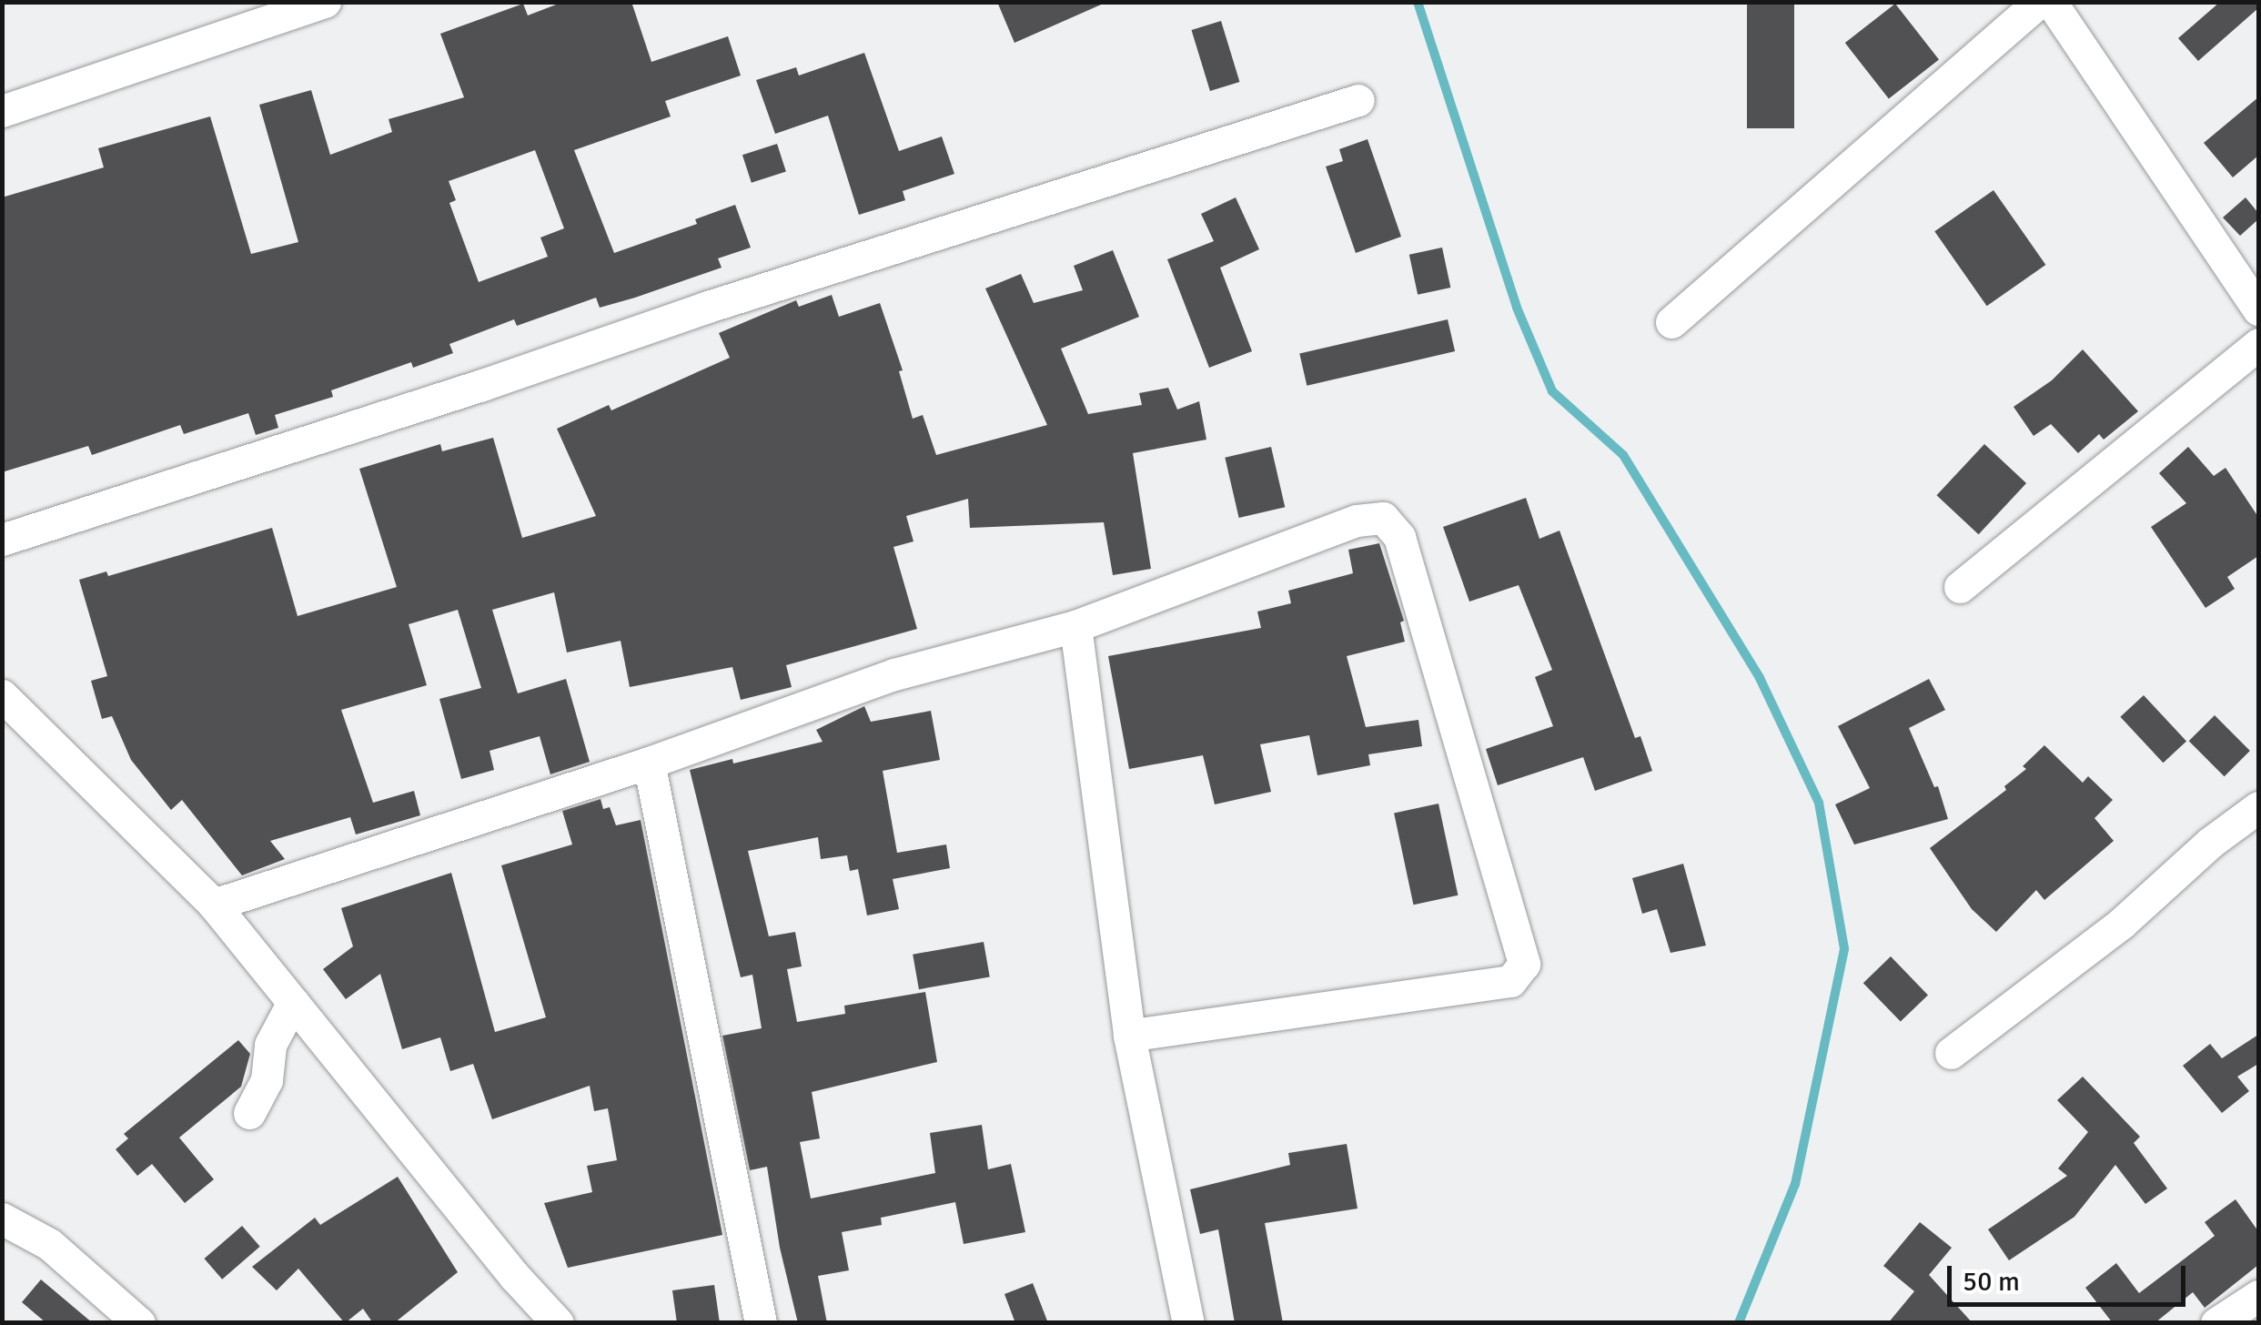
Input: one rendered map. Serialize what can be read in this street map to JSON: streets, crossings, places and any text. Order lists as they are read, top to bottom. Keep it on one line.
{"scale_bar":"50 m"}
